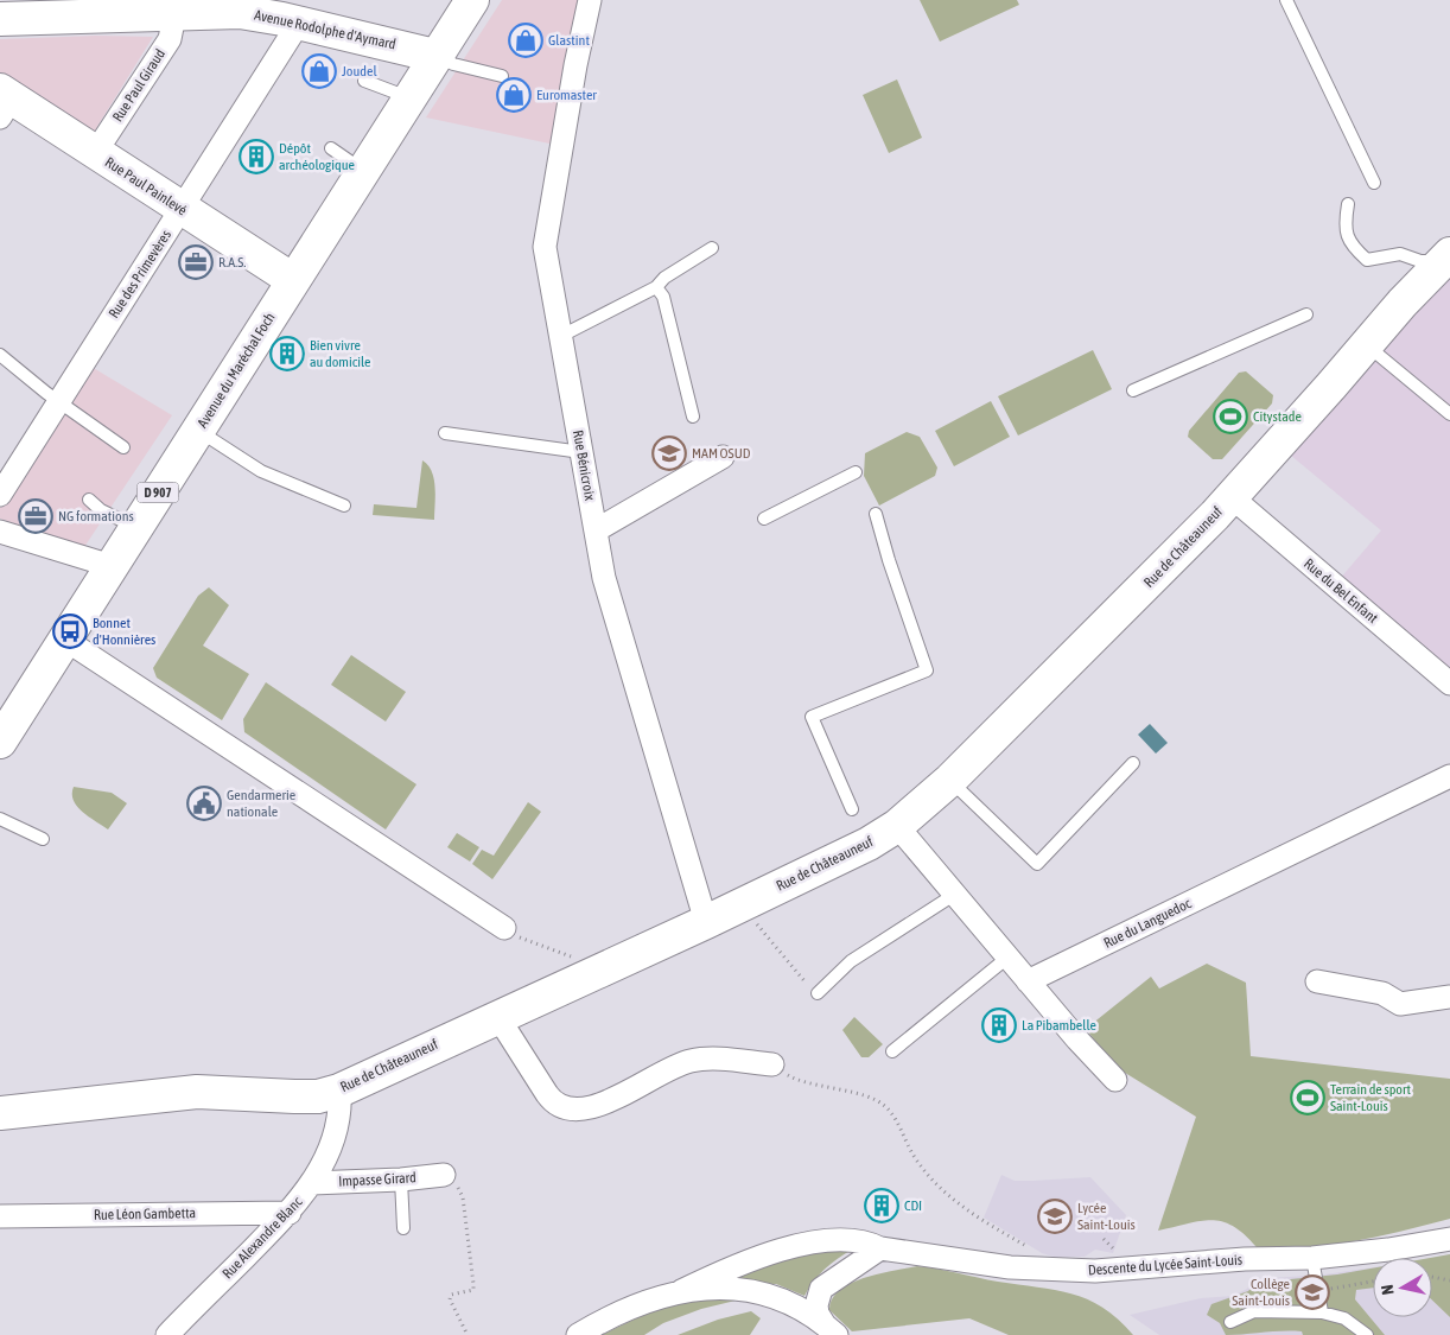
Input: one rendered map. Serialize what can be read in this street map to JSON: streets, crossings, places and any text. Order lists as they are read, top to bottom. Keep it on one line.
{"streets":{"main road":["Avenue Rodolphe d'Aymard","Rue Paul Painlevé","Avenue du Maréchal Foch","D 907","Rue de Châteauneuf"],"street":["Rue Paul Giraud","Rue des Primevères","Rue Bénicroix","Rue du Bel Enfant","Rue du Languedoc","Impasse Girard","Rue Léon Gambetta","Rue Alexandre Blanc","Descente du Lycée Saint-Louis"]},"crossings":[["Avenue Rodolphe d'Aymard","Rue Paul Giraud"],["Avenue Rodolphe d'Aymard","Rue des Primevères"],["Avenue Rodolphe d'Aymard","Avenue du Maréchal Foch"],["Rue Paul Giraud","Rue Paul Painlevé"],["Rue Paul Painlevé","Rue des Primevères"],["Rue Paul Painlevé","Avenue du Maréchal Foch"],["Rue Bénicroix","Rue de Châteauneuf"],["Rue de Châteauneuf","Rue du Bel Enfant"],["Rue de Châteauneuf","Rue Alexandre Blanc"],["Impasse Girard","Rue Alexandre Blanc"],["Rue Léon Gambetta","Rue Alexandre Blanc"]],"places":{"shop":["Glastint","Joudel","Euromaster"],"building":["Dépôt archéologique","Bien vivre au domicile","La Pibambelle","CDI"],"office":["R.A.S.","NG formations"],"sports":["Citystade","Terrain de sport Saint-Louis"],"school or university":["MAM OSUD","Lycée Saint-Louis","Collège Saint-Louis"],"bus stop":["Bonnet d'Honnières"],"public building":["Gendarmerie nationale"]},"north":"left"}
